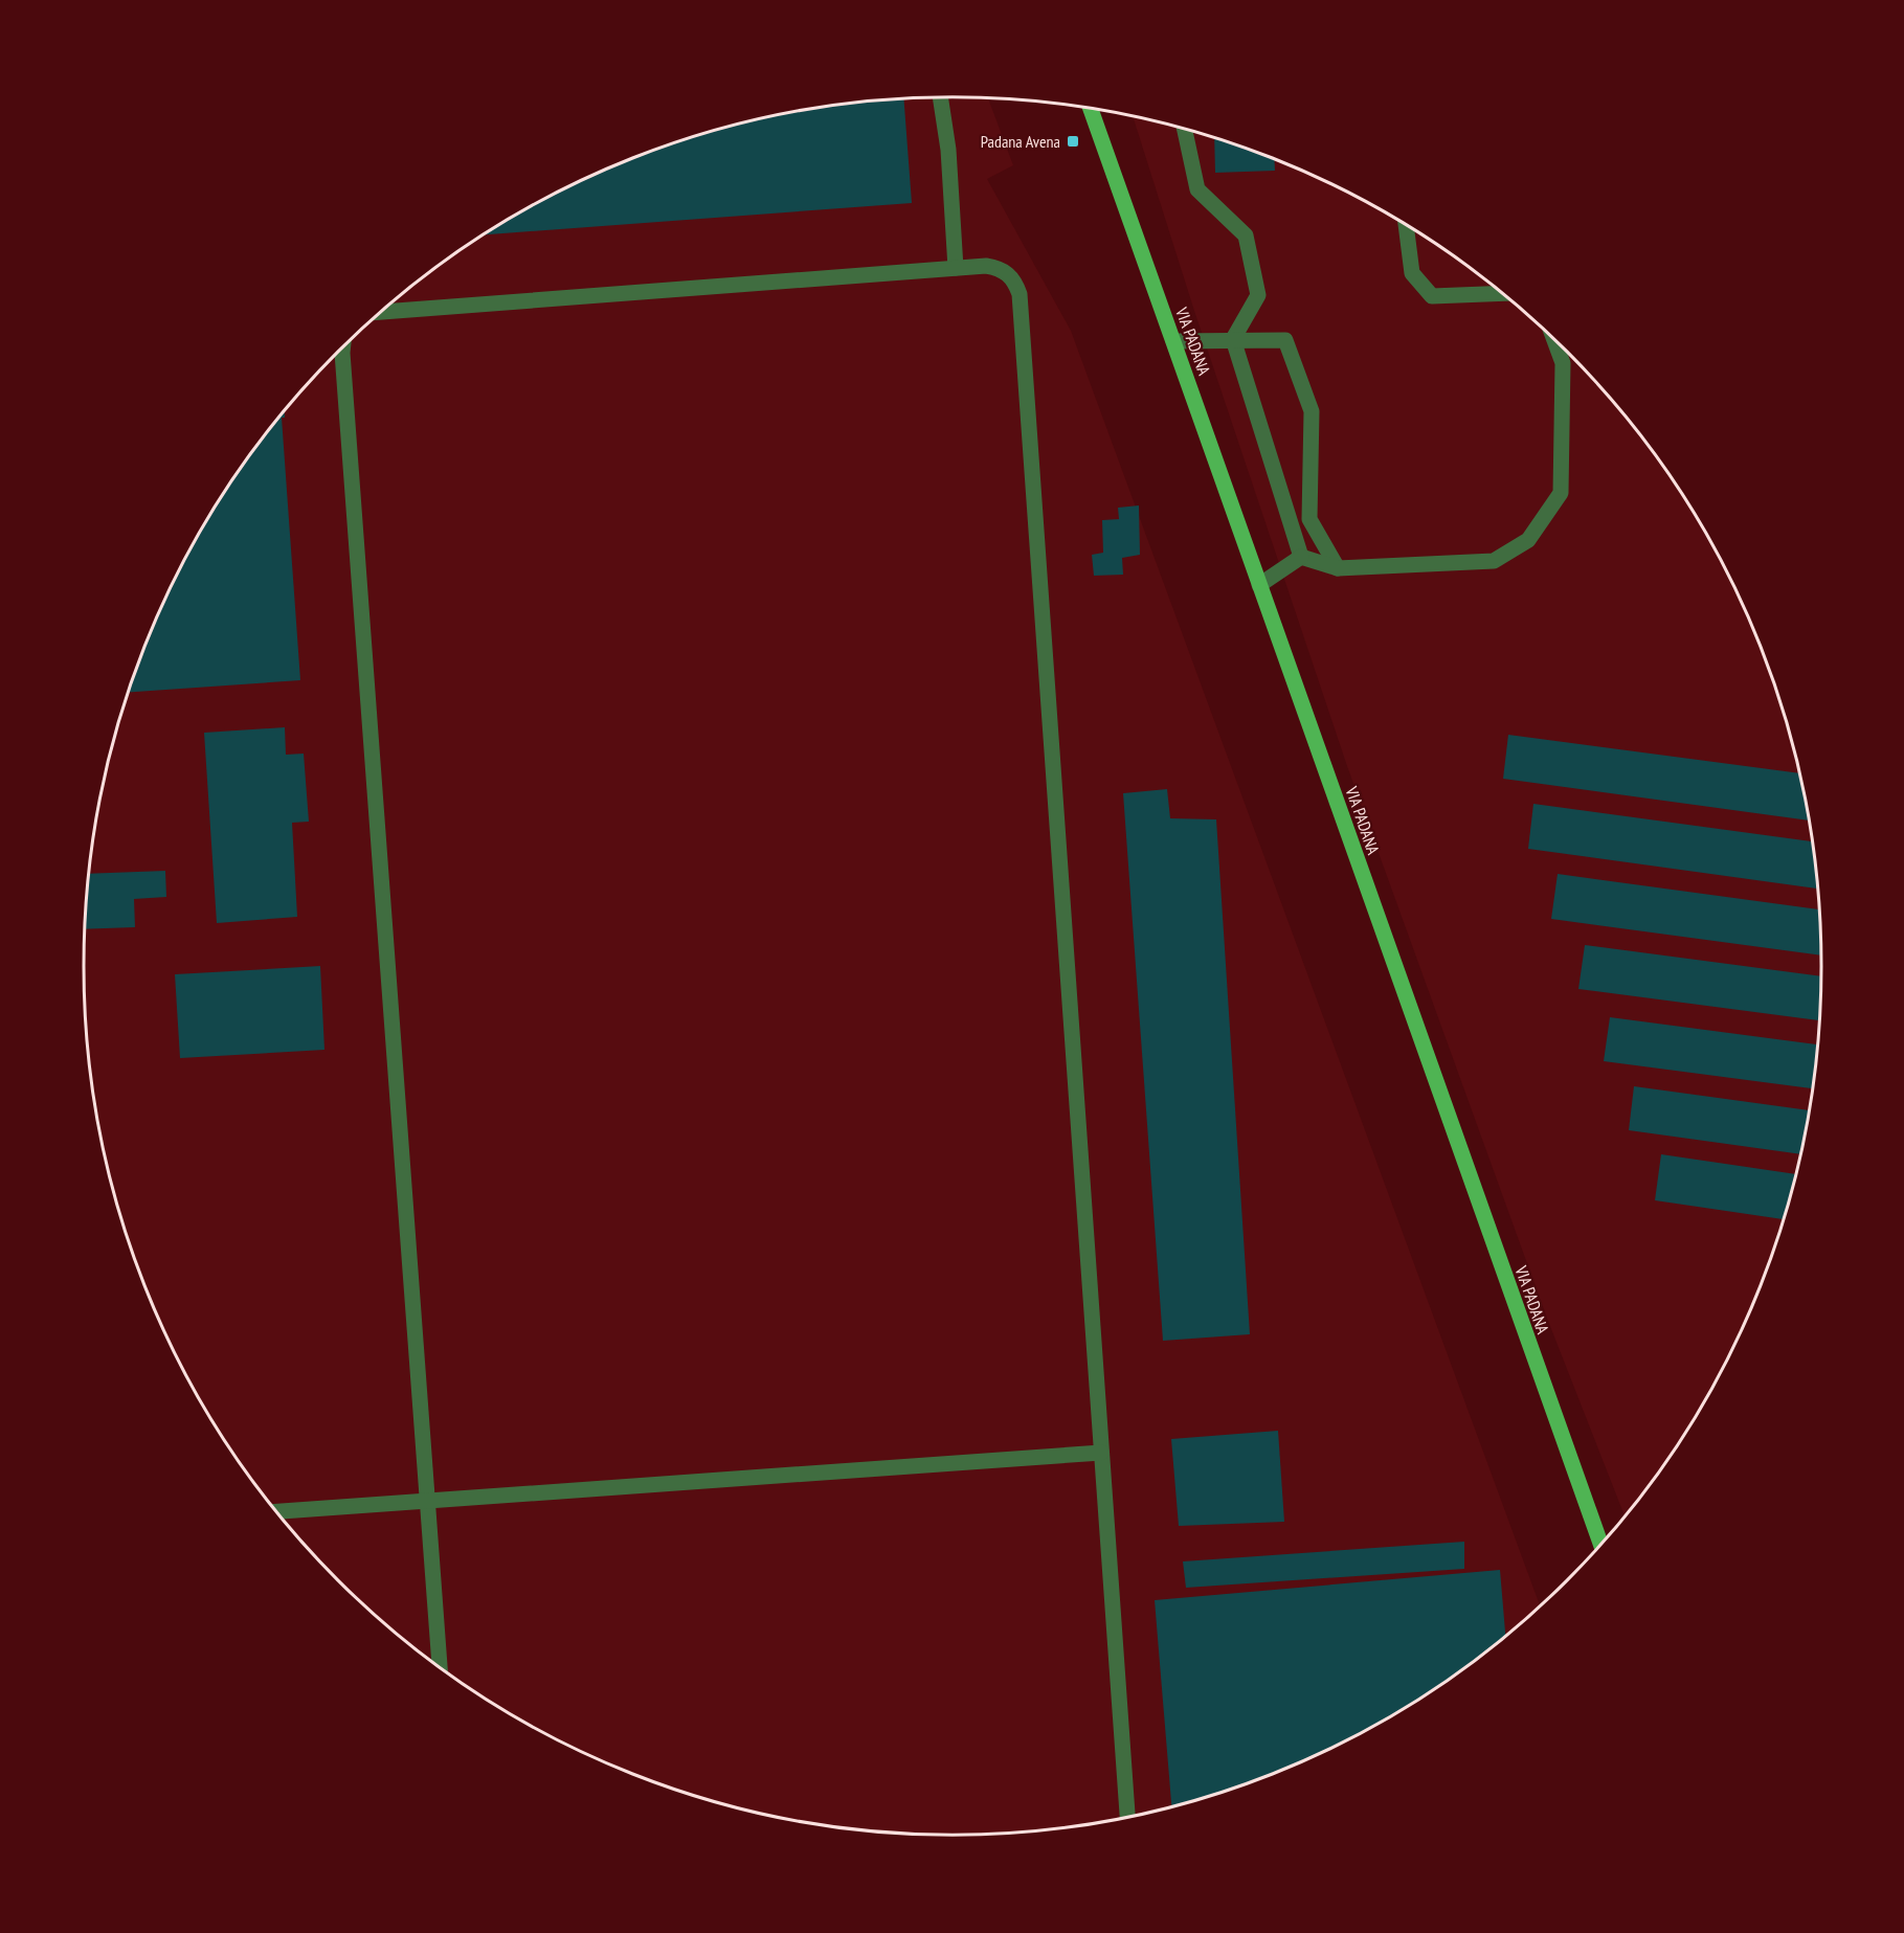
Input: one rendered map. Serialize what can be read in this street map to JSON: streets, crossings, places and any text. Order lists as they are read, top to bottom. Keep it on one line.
{"streets":{"main road":["VIA PADANA"]},"places":{"transit":["Padana Avena"]}}
